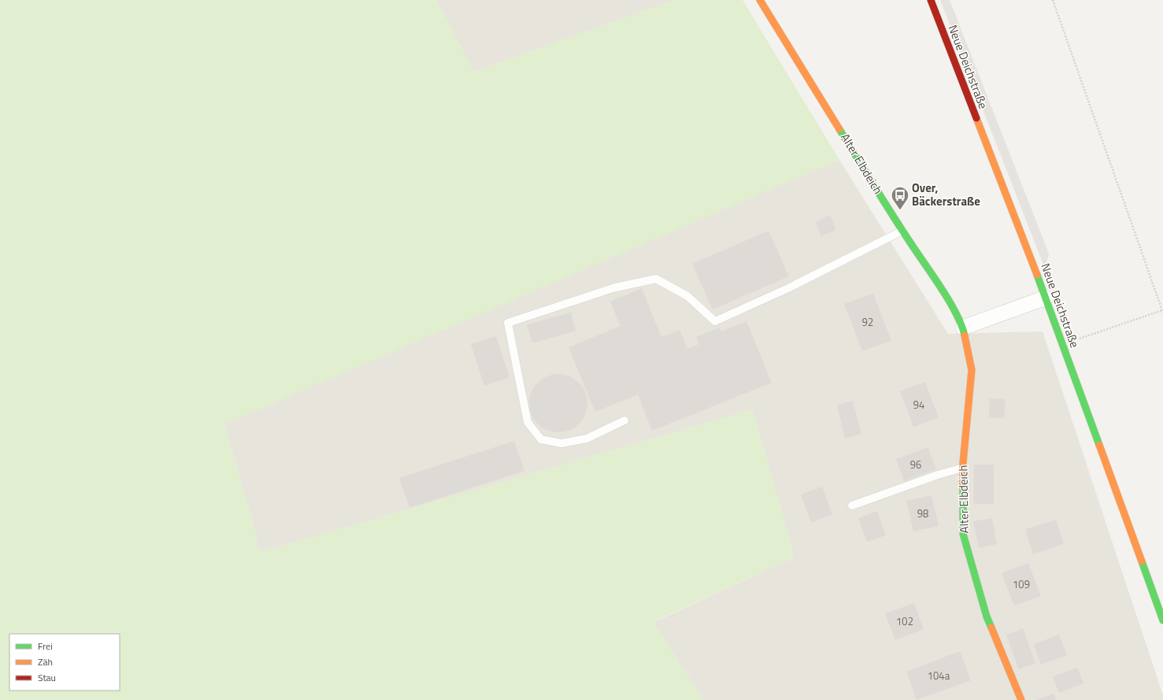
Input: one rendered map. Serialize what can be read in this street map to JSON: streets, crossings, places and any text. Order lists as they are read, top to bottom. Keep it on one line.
{"streets":{"street":["Neue Deichstraße","Alter Elbdeich"]},"places":{"bus stop":["Over, Bäckerstraße"]},"house_numbers":["92","94","96","98","109","102","104a"],"legend":["Frei","Zäh","Stau"]}
